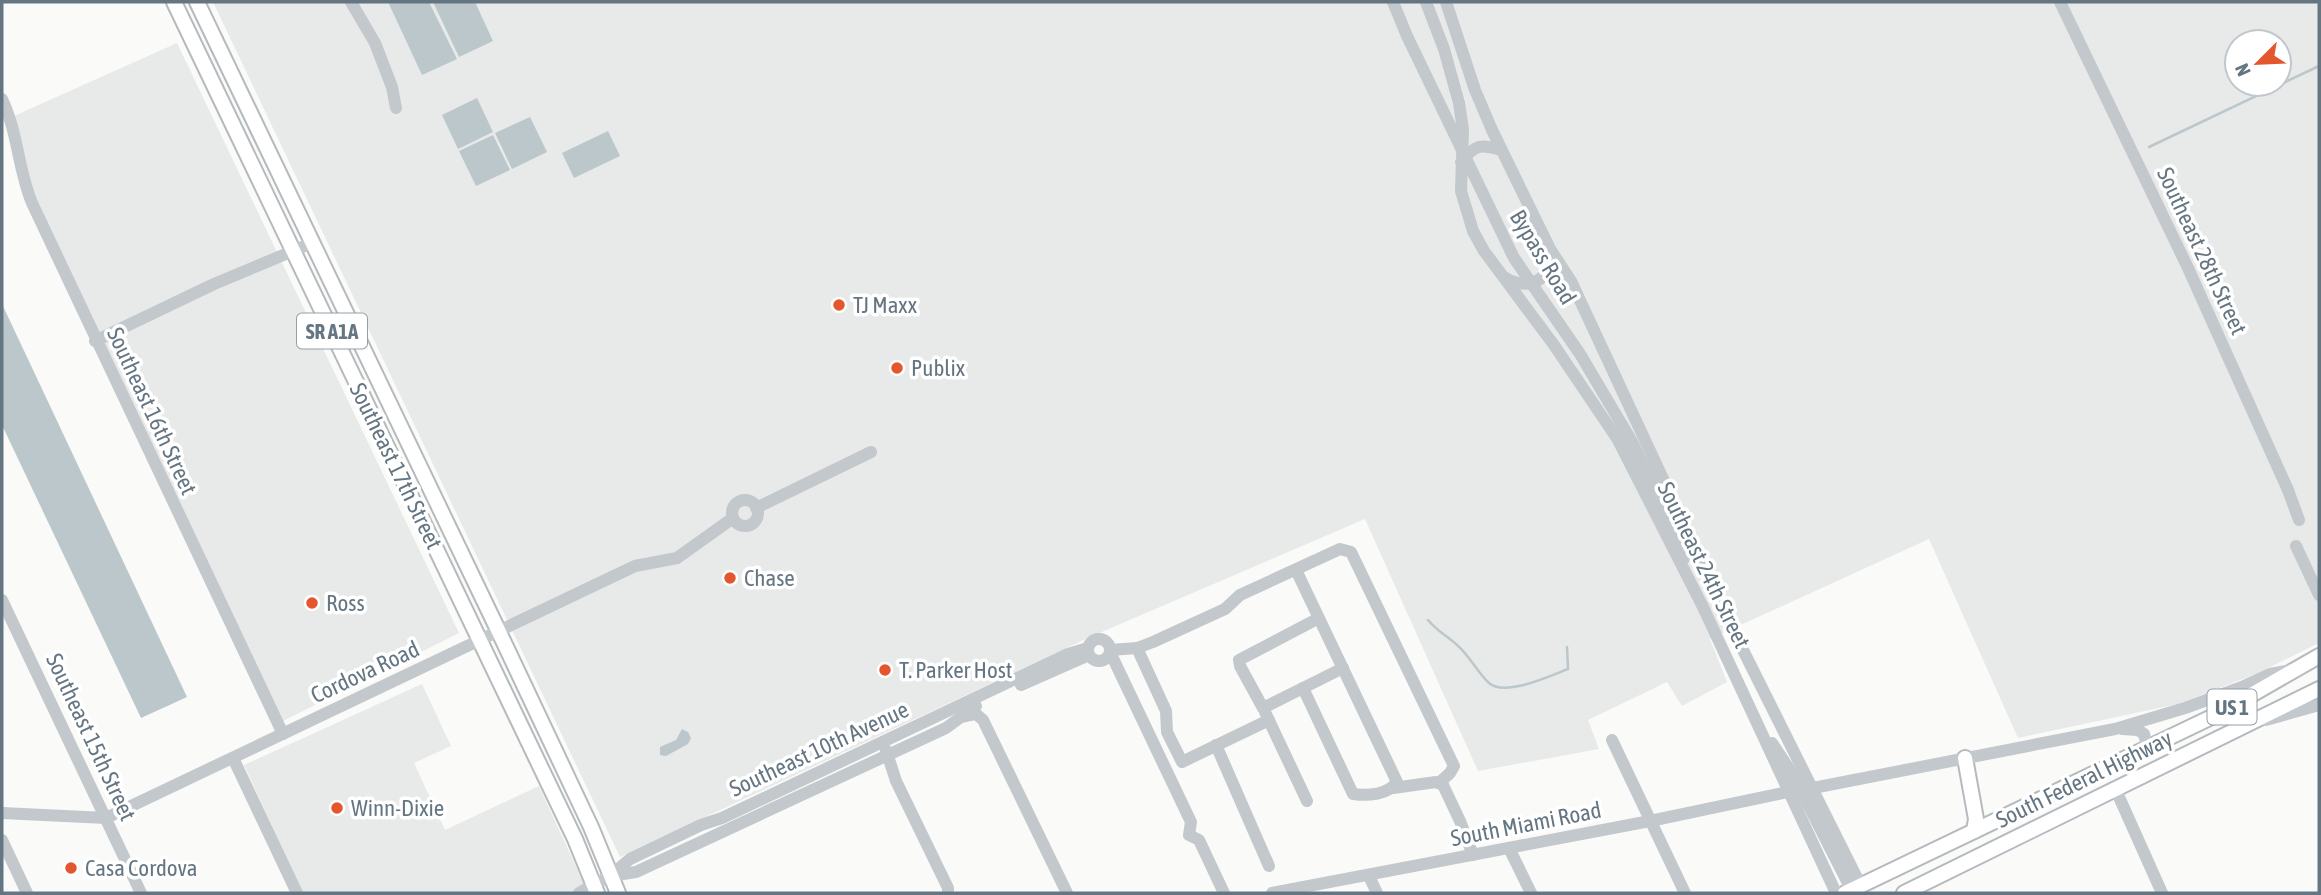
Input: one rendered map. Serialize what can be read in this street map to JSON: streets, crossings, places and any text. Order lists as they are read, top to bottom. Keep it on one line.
{"streets":{"main road":["SR A1A","Southeast 17th Street","US 1","South Federal Highway"],"street":["Southeast 28th Street","Bypass Road","Southeast 16th Street","Southeast 24th Street","Cordova Road","Southeast 15th Street","Southeast 10th Avenue","South Miami Road"]},"crossings":[["Bypass Road","Southeast 24th Street"],["Southeast 16th Street","Cordova Road"],["Southeast 17th Street","Cordova Road"],["Southeast 17th Street","Southeast 10th Avenue"],["Southeast 24th Street","South Federal Highway"],["Southeast 24th Street","South Miami Road"],["Cordova Road","Southeast 15th Street"]],"places":["TJ Maxx","Publix","Chase","Ross","T. Parker Host","Winn-Dixie","Casa Cordova"],"north":"bottom left"}
